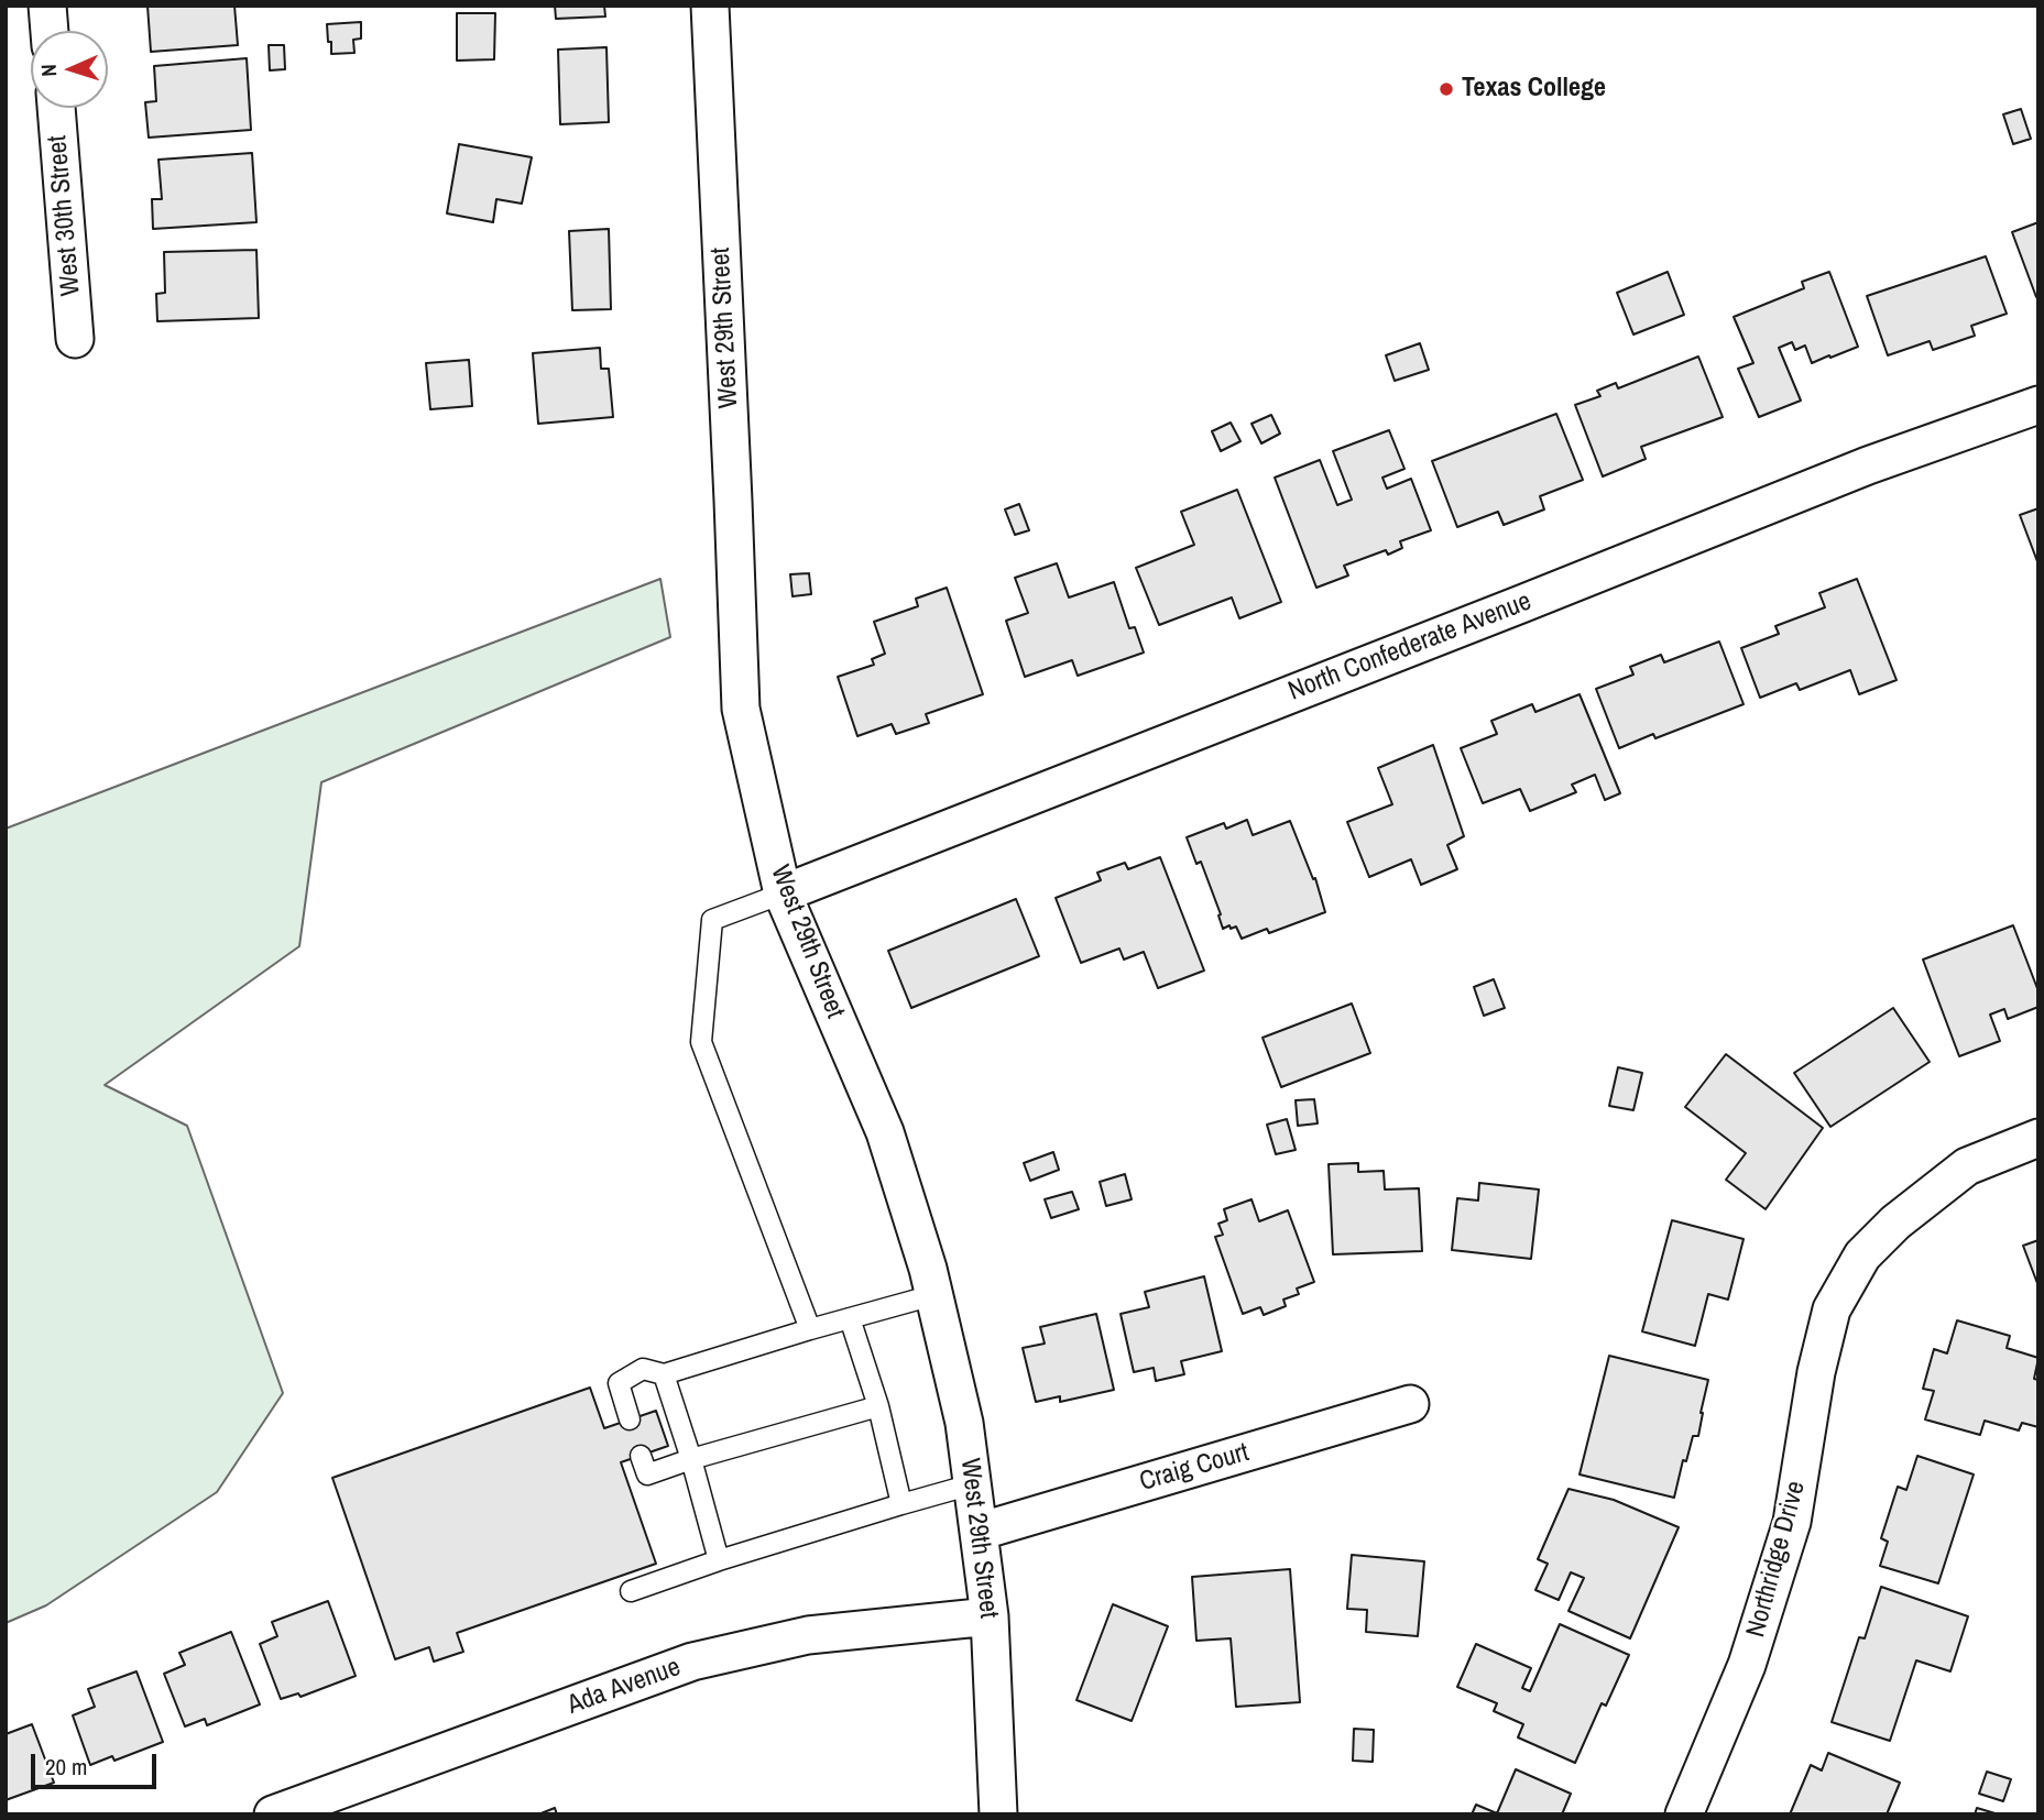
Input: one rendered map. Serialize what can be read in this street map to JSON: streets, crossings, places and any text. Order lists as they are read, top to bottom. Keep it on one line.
{"streets":{"street":["West 30th Street","West 29th Street","North Confederate Avenue","Craig Court","Northridge Drive","Ada Avenue"]},"crossings":[["West 29th Street","North Confederate Avenue"],["West 29th Street","Craig Court"],["West 29th Street","Ada Avenue"]],"places":["Texas College"],"scale_bar":"20 m","north":"left"}
